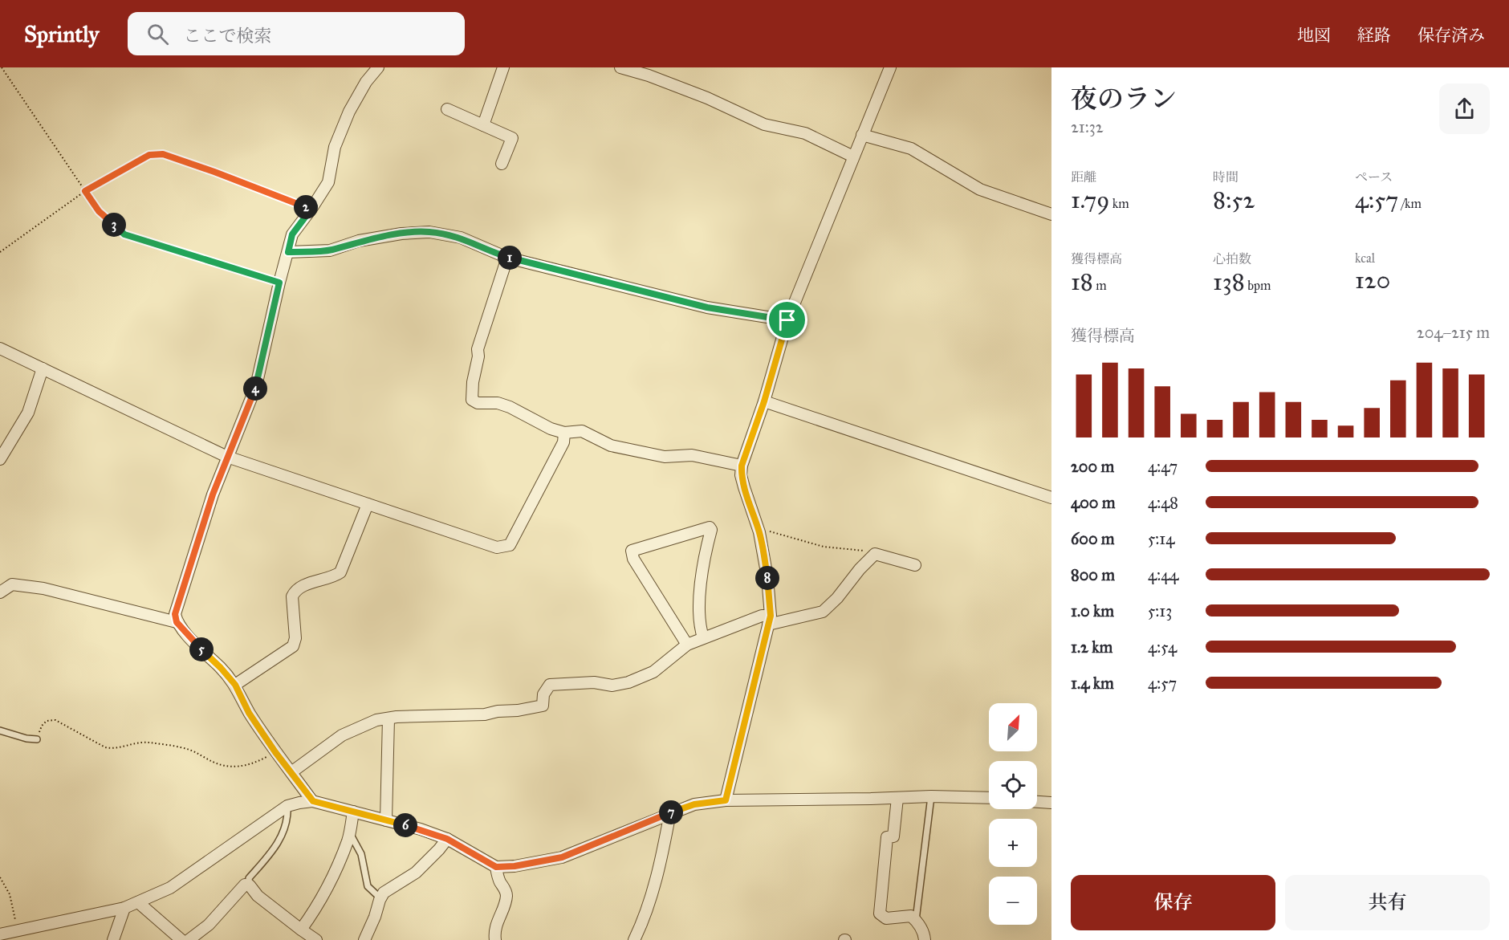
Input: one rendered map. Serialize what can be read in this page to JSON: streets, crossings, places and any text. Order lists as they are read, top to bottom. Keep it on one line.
{"north":"top right","page":{"header":"Sprintly","search":"ここで検索","nav":["地図","経路","保存済み"],"heading":["夜のラン","21:32"],"stats":[["距離","1.79 km"],["時間","8:52"],["ペース","4:57 /km"],["獲得標高","18 m"],["心拍数","138 bpm"],["kcal","120"]],"pins":["2","3","1","4","8","5","7","6"],"chart":["獲得標高","204–215 m"],"list":[{"name":"200 m","note":"4:47"},{"name":"400 m","note":"4:48"},{"name":"600 m","note":"5:14"},{"name":"800 m","note":"4:44"},{"name":"1.0 km","note":"5:13"},{"name":"1.2 km","note":"4:54"},{"name":"1.4 km","note":"4:57"}],"map_buttons":["+","−"],"buttons":["保存","共有"]}}
